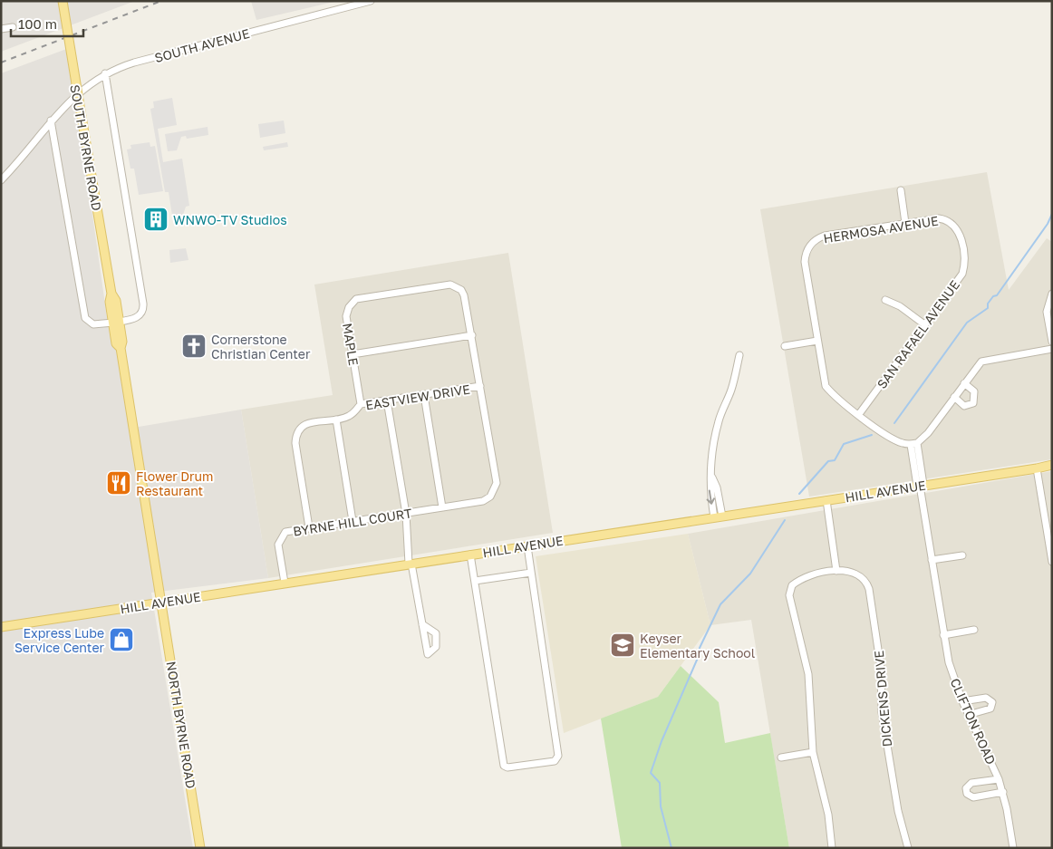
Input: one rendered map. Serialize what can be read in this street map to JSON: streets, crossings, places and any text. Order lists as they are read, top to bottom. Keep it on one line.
{"streets":{"main road":["SOUTH BYRNE ROAD","HILL AVENUE","NORTH BYRNE ROAD"],"street":["SOUTH AVENUE","HERMOSA AVENUE","SAN RAFAEL AVENUE","MAPLE","EASTVIEW DRIVE","BYRNE HILL COURT","DICKENS DRIVE","CLIFTON ROAD"]},"crossings":[["SOUTH BYRNE ROAD","HILL AVENUE"],["SOUTH BYRNE ROAD","NORTH BYRNE ROAD"],["HERMOSA AVENUE","SAN RAFAEL AVENUE"],["MAPLE","EASTVIEW DRIVE"],["MAPLE","BYRNE HILL COURT"],["EASTVIEW DRIVE","BYRNE HILL COURT"],["HILL AVENUE","BYRNE HILL COURT"],["HILL AVENUE","CLIFTON ROAD"],["HILL AVENUE","NORTH BYRNE ROAD"]],"places":{"building":["WNWO-TV Studios"],"church":["Cornerstone Christian Center"],"restaurant":["Flower Drum Restaurant"],"shop":["Express Lube Service Center"],"school or university":["Keyser Elementary School"]},"scale_bar":"100 m"}
